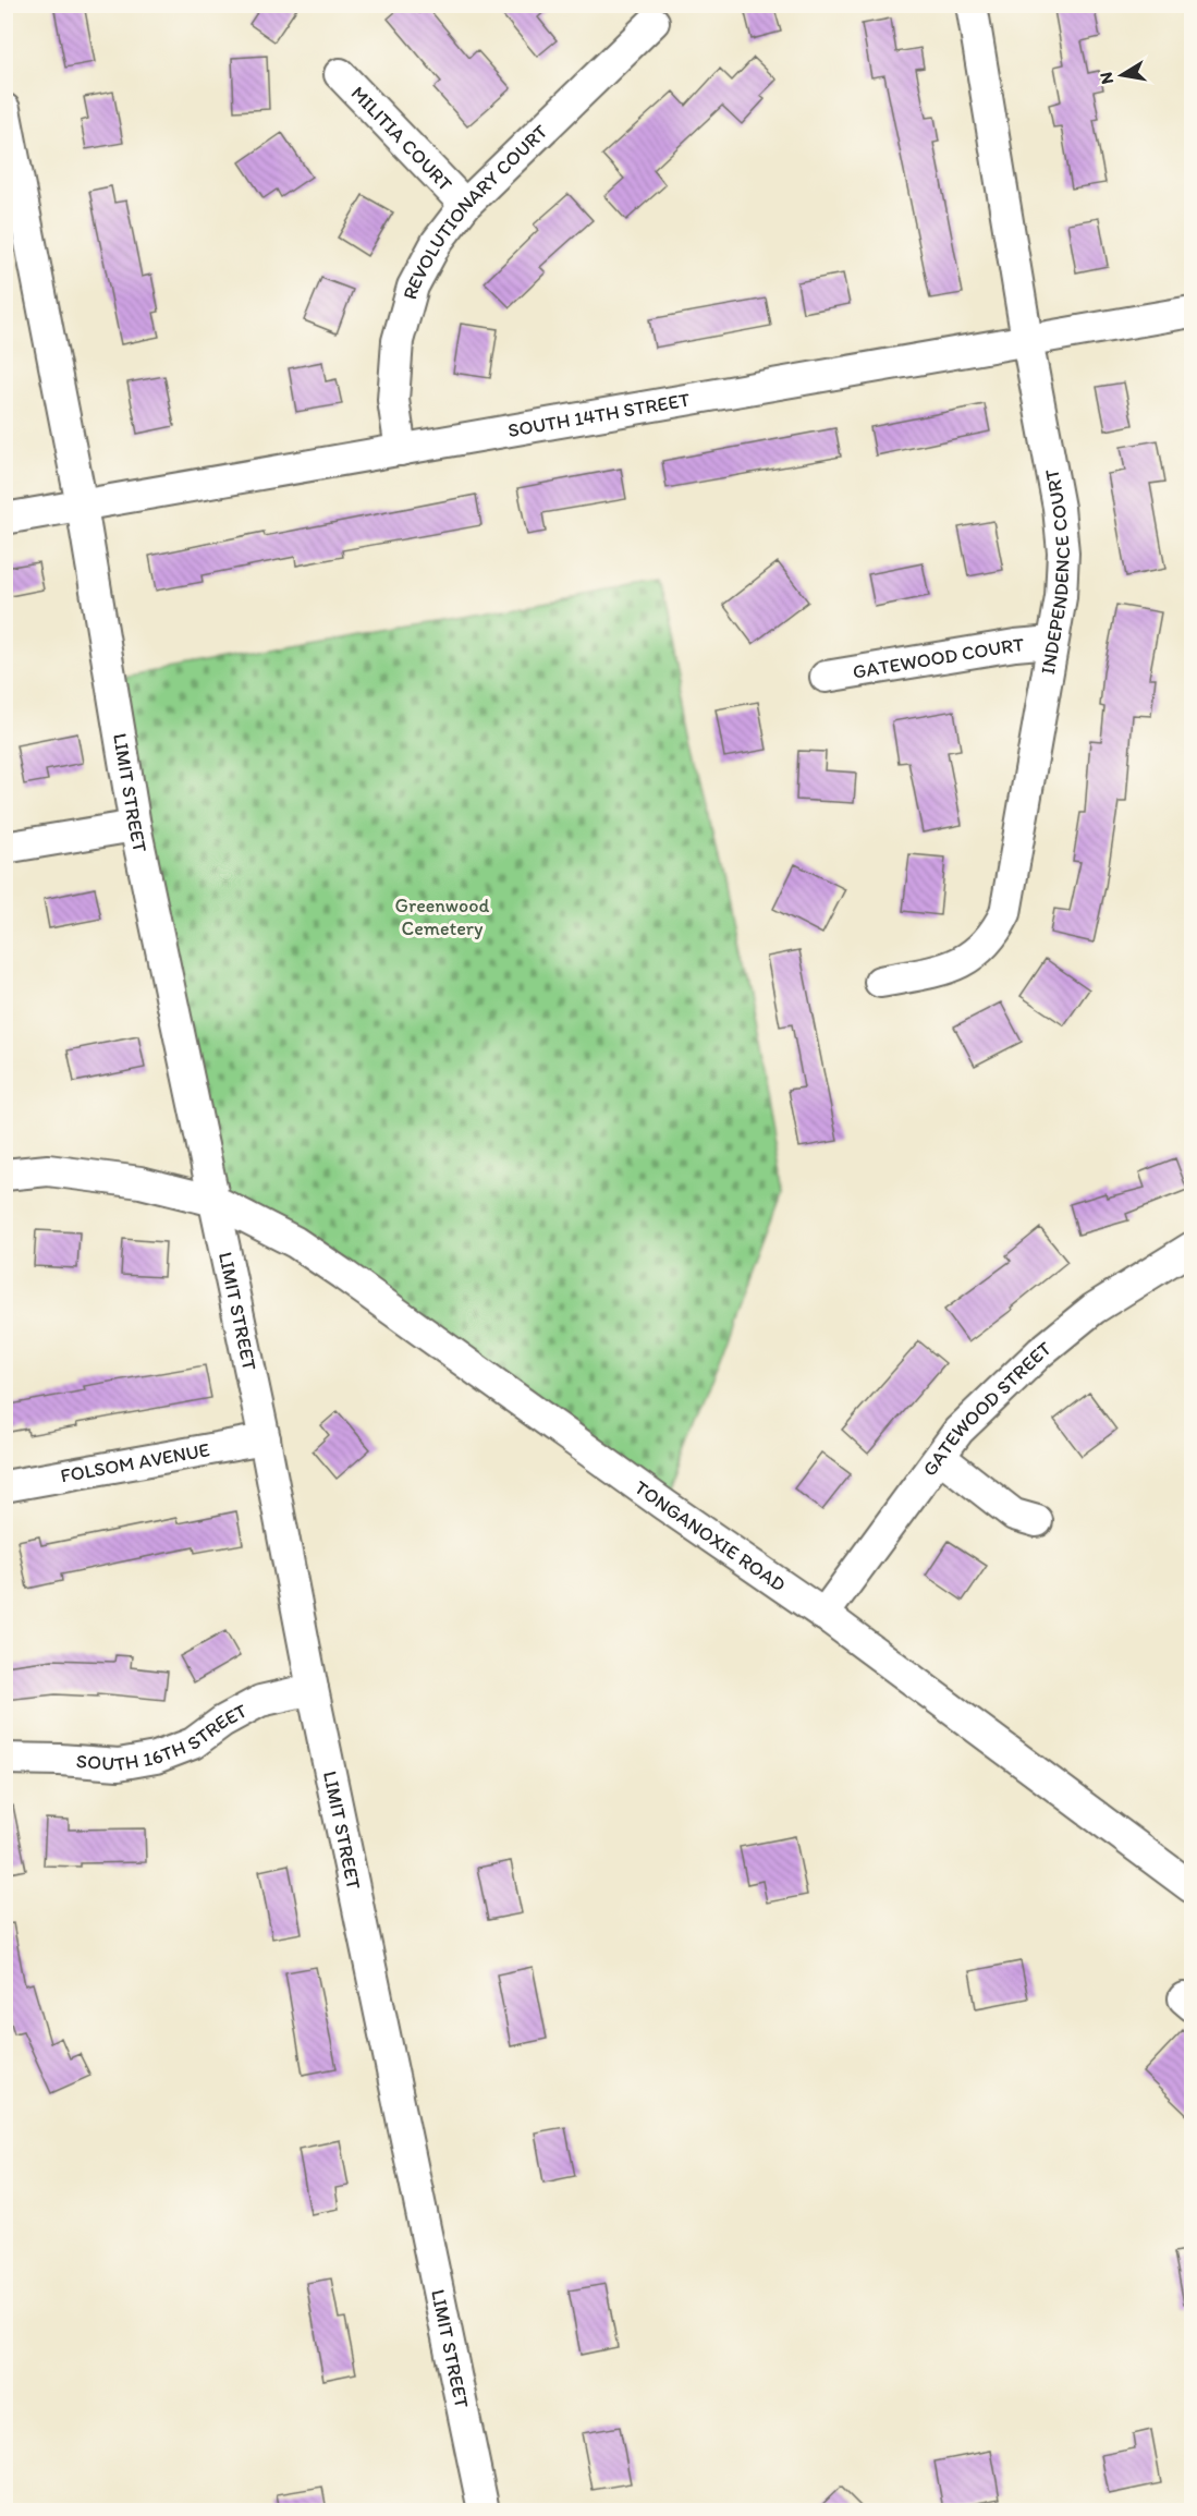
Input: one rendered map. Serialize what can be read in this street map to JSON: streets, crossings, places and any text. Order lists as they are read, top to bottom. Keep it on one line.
{"streets":{"street":["MILITIA COURT","REVOLUTIONARY COURT","SOUTH 14TH STREET","INDEPENDENCE COURT","GATEWOOD COURT","LIMIT STREET","GATEWOOD STREET","FOLSOM AVENUE","TONGANOXIE ROAD","SOUTH 16TH STREET"]},"crossings":[["MILITIA COURT","REVOLUTIONARY COURT"],["REVOLUTIONARY COURT","SOUTH 14TH STREET"],["SOUTH 14TH STREET","INDEPENDENCE COURT"],["SOUTH 14TH STREET","LIMIT STREET"],["INDEPENDENCE COURT","GATEWOOD COURT"],["LIMIT STREET","FOLSOM AVENUE"],["LIMIT STREET","TONGANOXIE ROAD"],["LIMIT STREET","SOUTH 16TH STREET"],["GATEWOOD STREET","TONGANOXIE ROAD"]],"parks":["Greenwood Cemetery"],"north":"left"}
